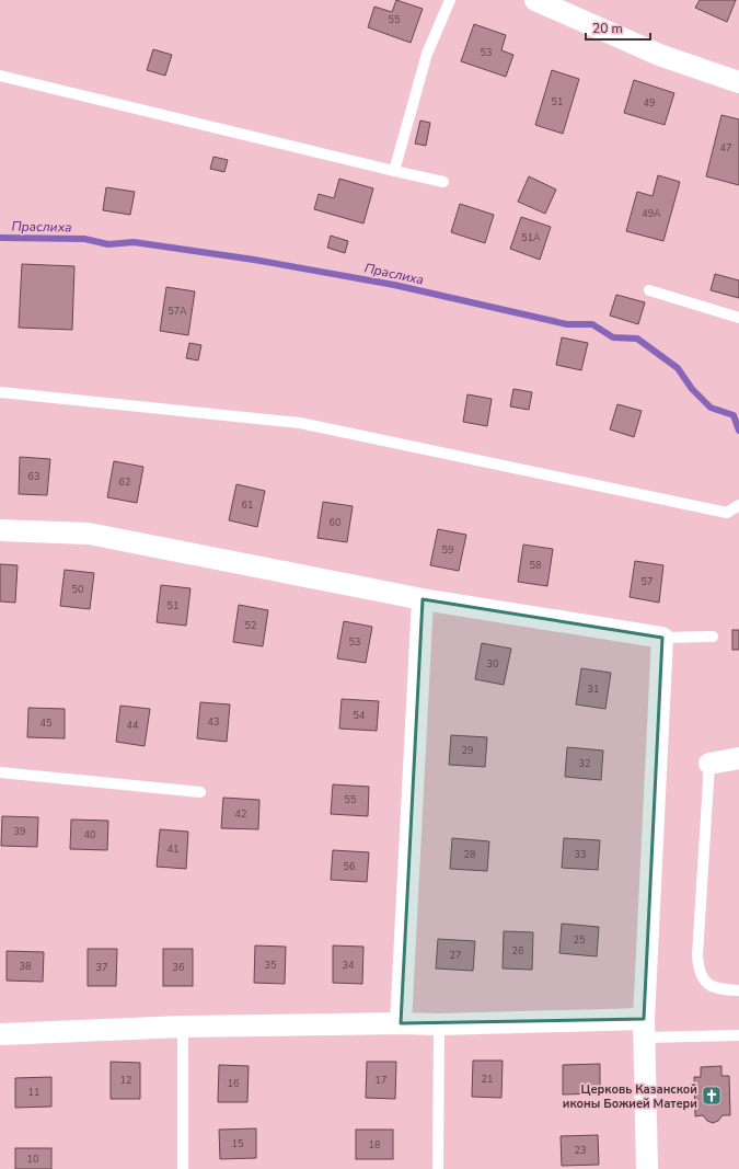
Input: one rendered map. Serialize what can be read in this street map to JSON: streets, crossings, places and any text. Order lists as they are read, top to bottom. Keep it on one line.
{"water":["Праслиха"],"places":{"church":["Церковь Казанской иконы Божией Матери"]},"house_numbers":["55","53","51","49","47","49А","51А","57А","63","62","61","60","59","58","57","50","51","52","53","30","31","54","43","45","44","29","32","55","42","39","40","41","28","33","56","25","26","27","35","34","38","37","36","21","12","17","16","11","15","18","23","10"],"scale_bar":"20 m"}
